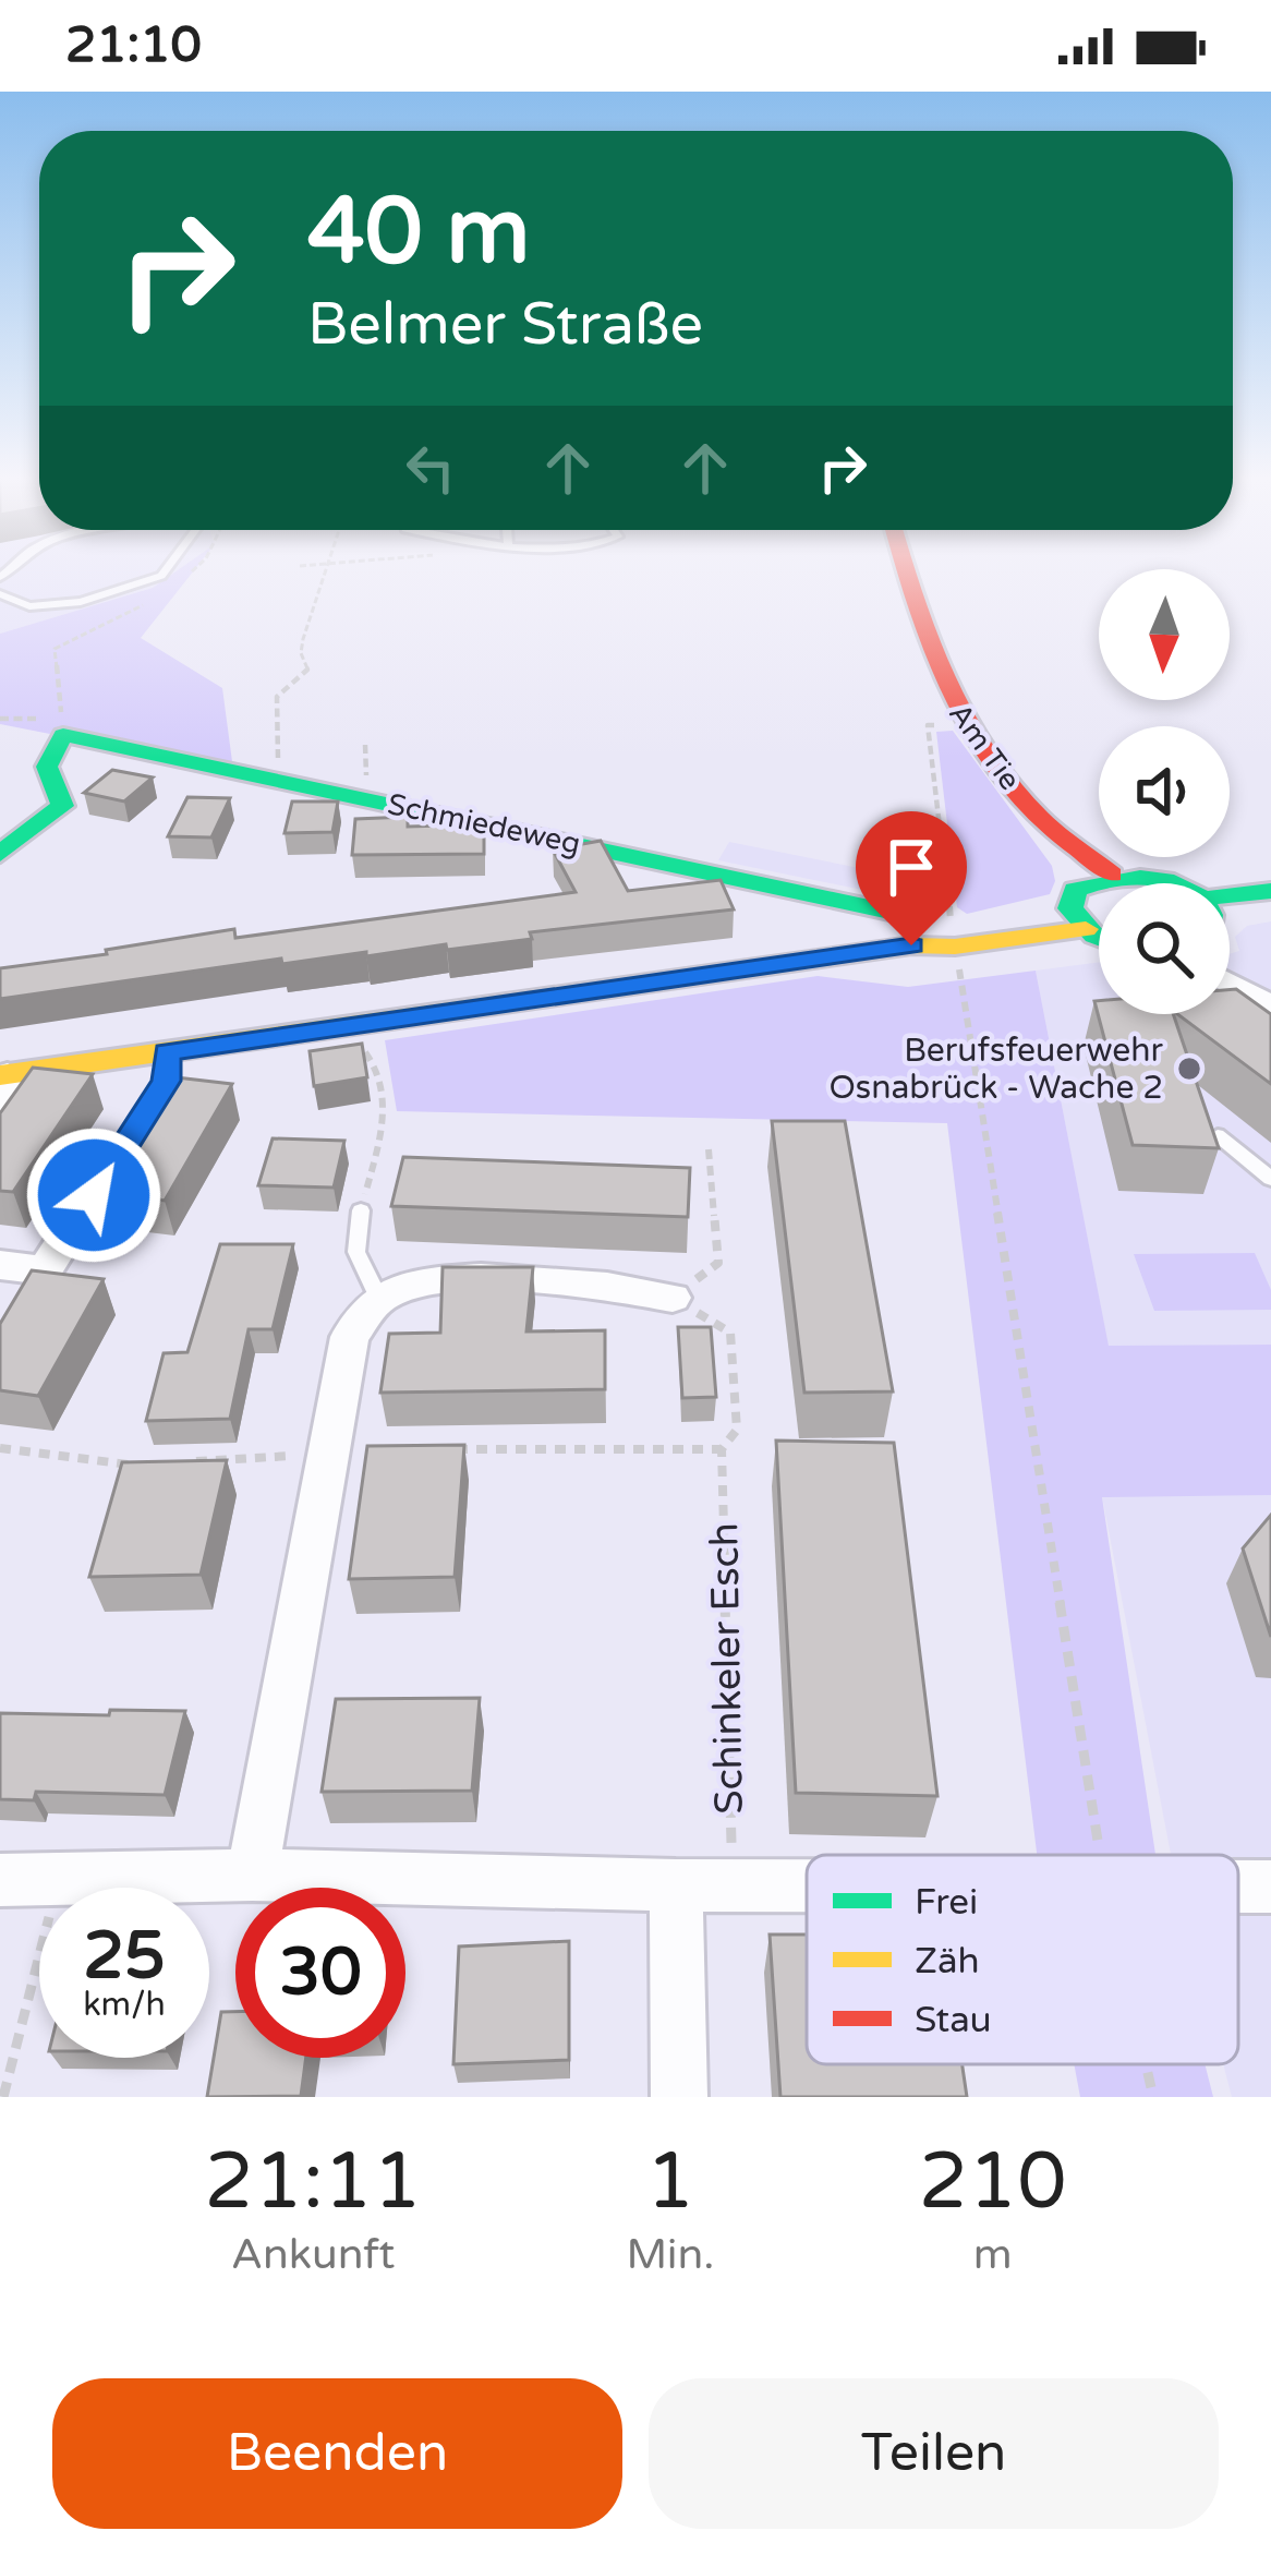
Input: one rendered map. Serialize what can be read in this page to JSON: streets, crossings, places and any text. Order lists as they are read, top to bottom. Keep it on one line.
{"streets":{"street":["Am Tie","Schmiedeweg"],"path":["Schinkeler Esch"]},"places":["Berufsfeuerwehr Osnabrück - Wache 2"],"legend":["Frei","Zäh","Stau"],"north":"bottom","page":{"status":"21:10","turn":["40 m","Belmer Straße"],"speed":"25 km/h","limit":"30","eta":["21:11","Ankunft","1","Min.","210","m"],"buttons":["Beenden","Teilen"]}}
